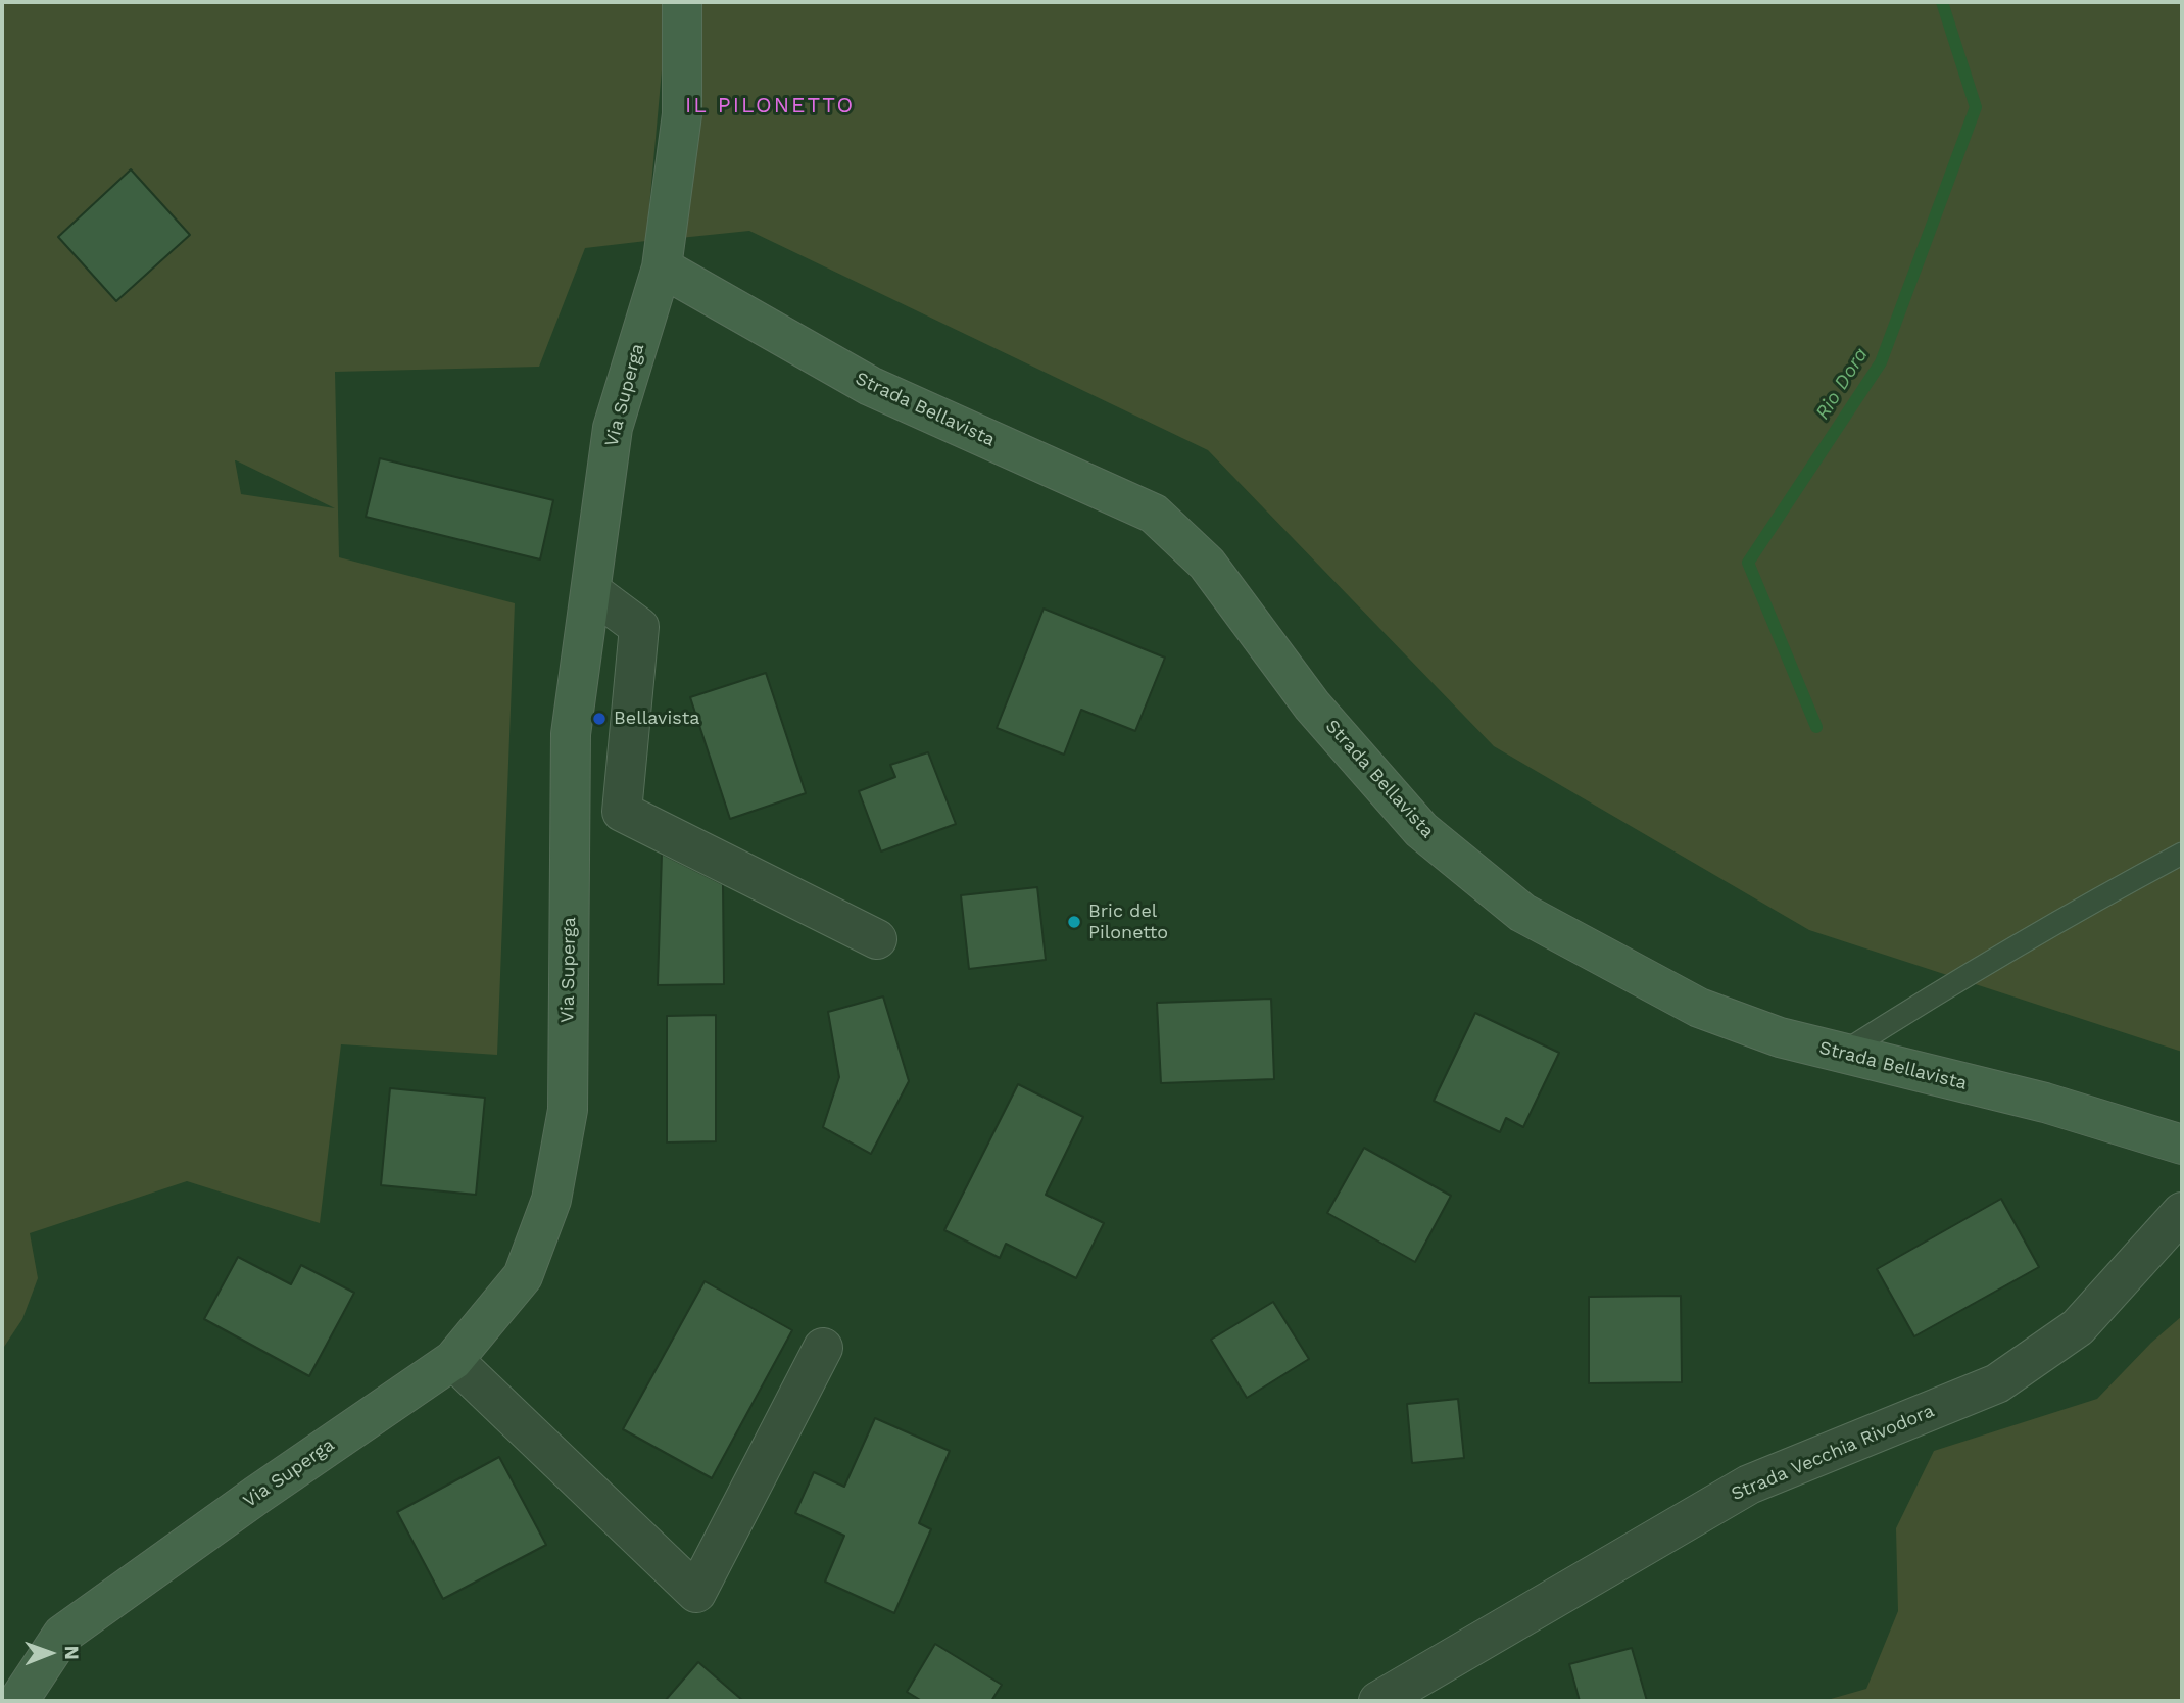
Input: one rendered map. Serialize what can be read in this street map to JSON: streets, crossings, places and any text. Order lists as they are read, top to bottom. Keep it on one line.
{"streets":{"street":["Via Superga","Strada Bellavista","Strada Vecchia Rivodora"]},"crossings":[["Via Superga","Strada Bellavista"]],"districts":["IL PILONETTO"],"water":["Rio Dora"],"places":["Bellavista","Bric del Pilonetto"],"north":"right"}
